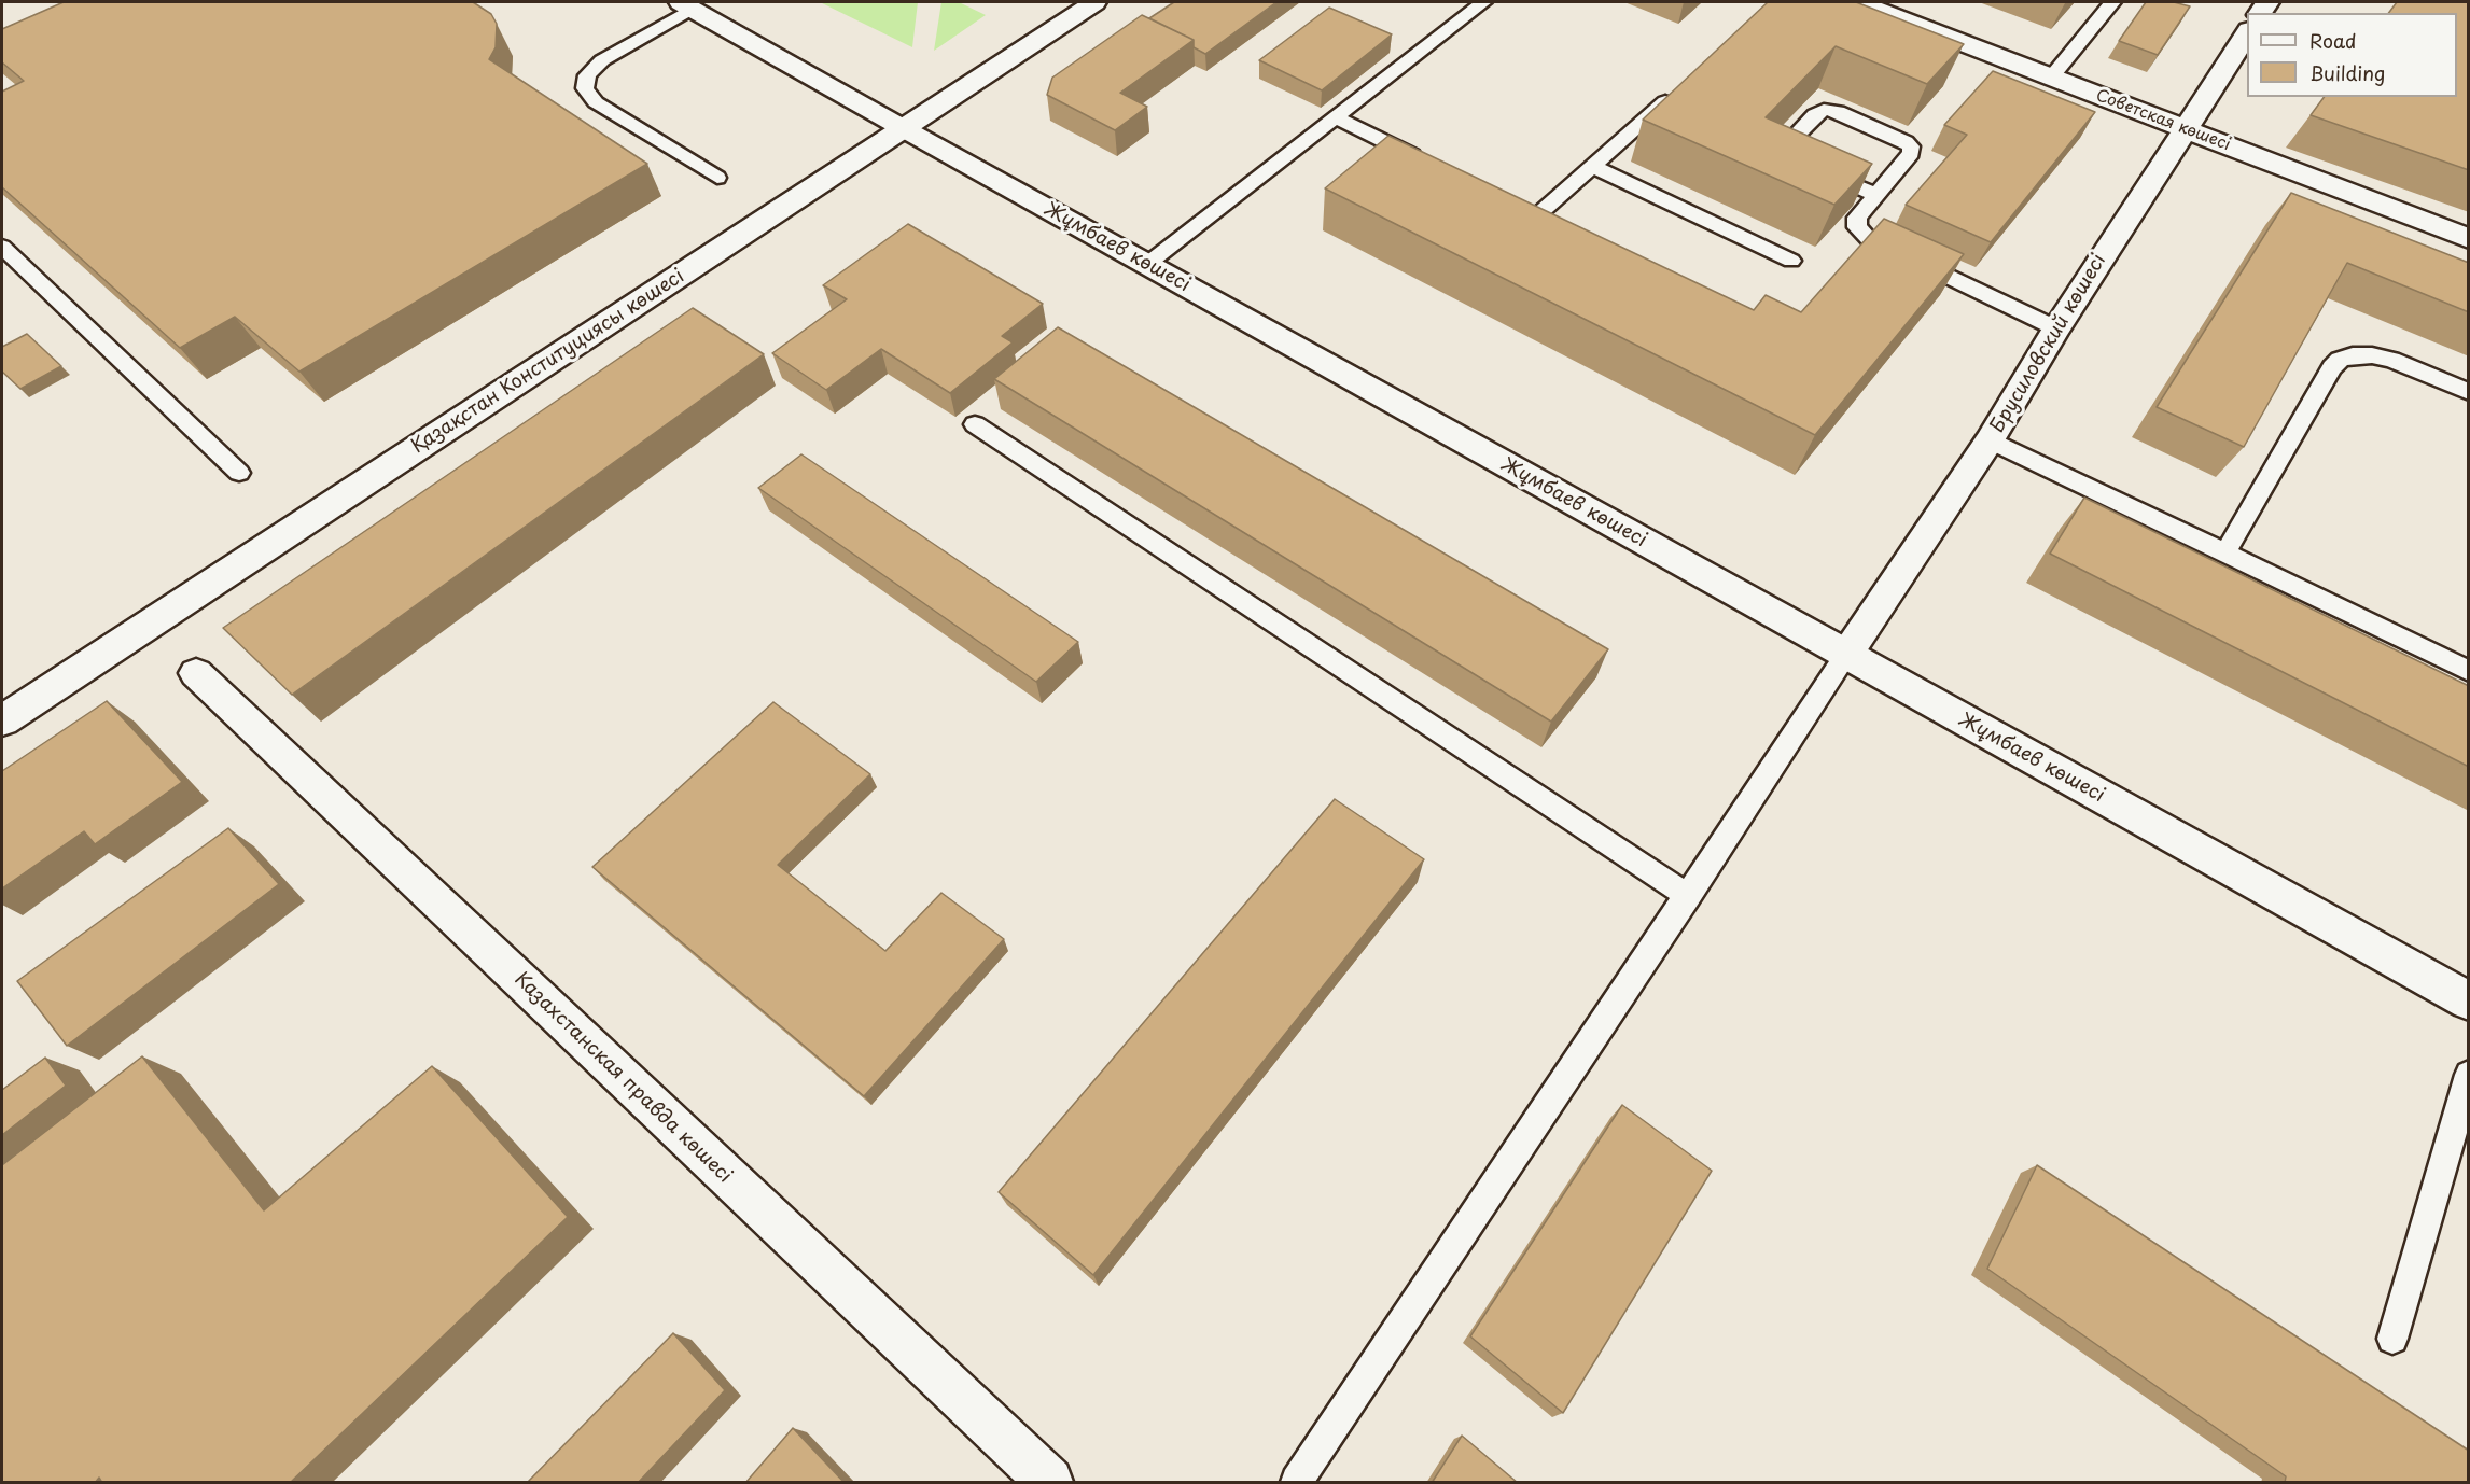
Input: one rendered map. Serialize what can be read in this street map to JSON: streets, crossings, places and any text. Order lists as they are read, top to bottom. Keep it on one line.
{"streets":{"street":["Советская көшесі","Жұмбаев көшесі","Брусиловский көшесі","Қазақстан Конституциясы көшесі","Казахстанская правда көшесі"]},"crossings":[["Советская көшесі","Брусиловский көшесі"],["Жұмбаев көшесі","Брусиловский көшесі"],["Жұмбаев көшесі","Қазақстан Конституциясы көшесі"]],"legend":["Road","Building"]}
